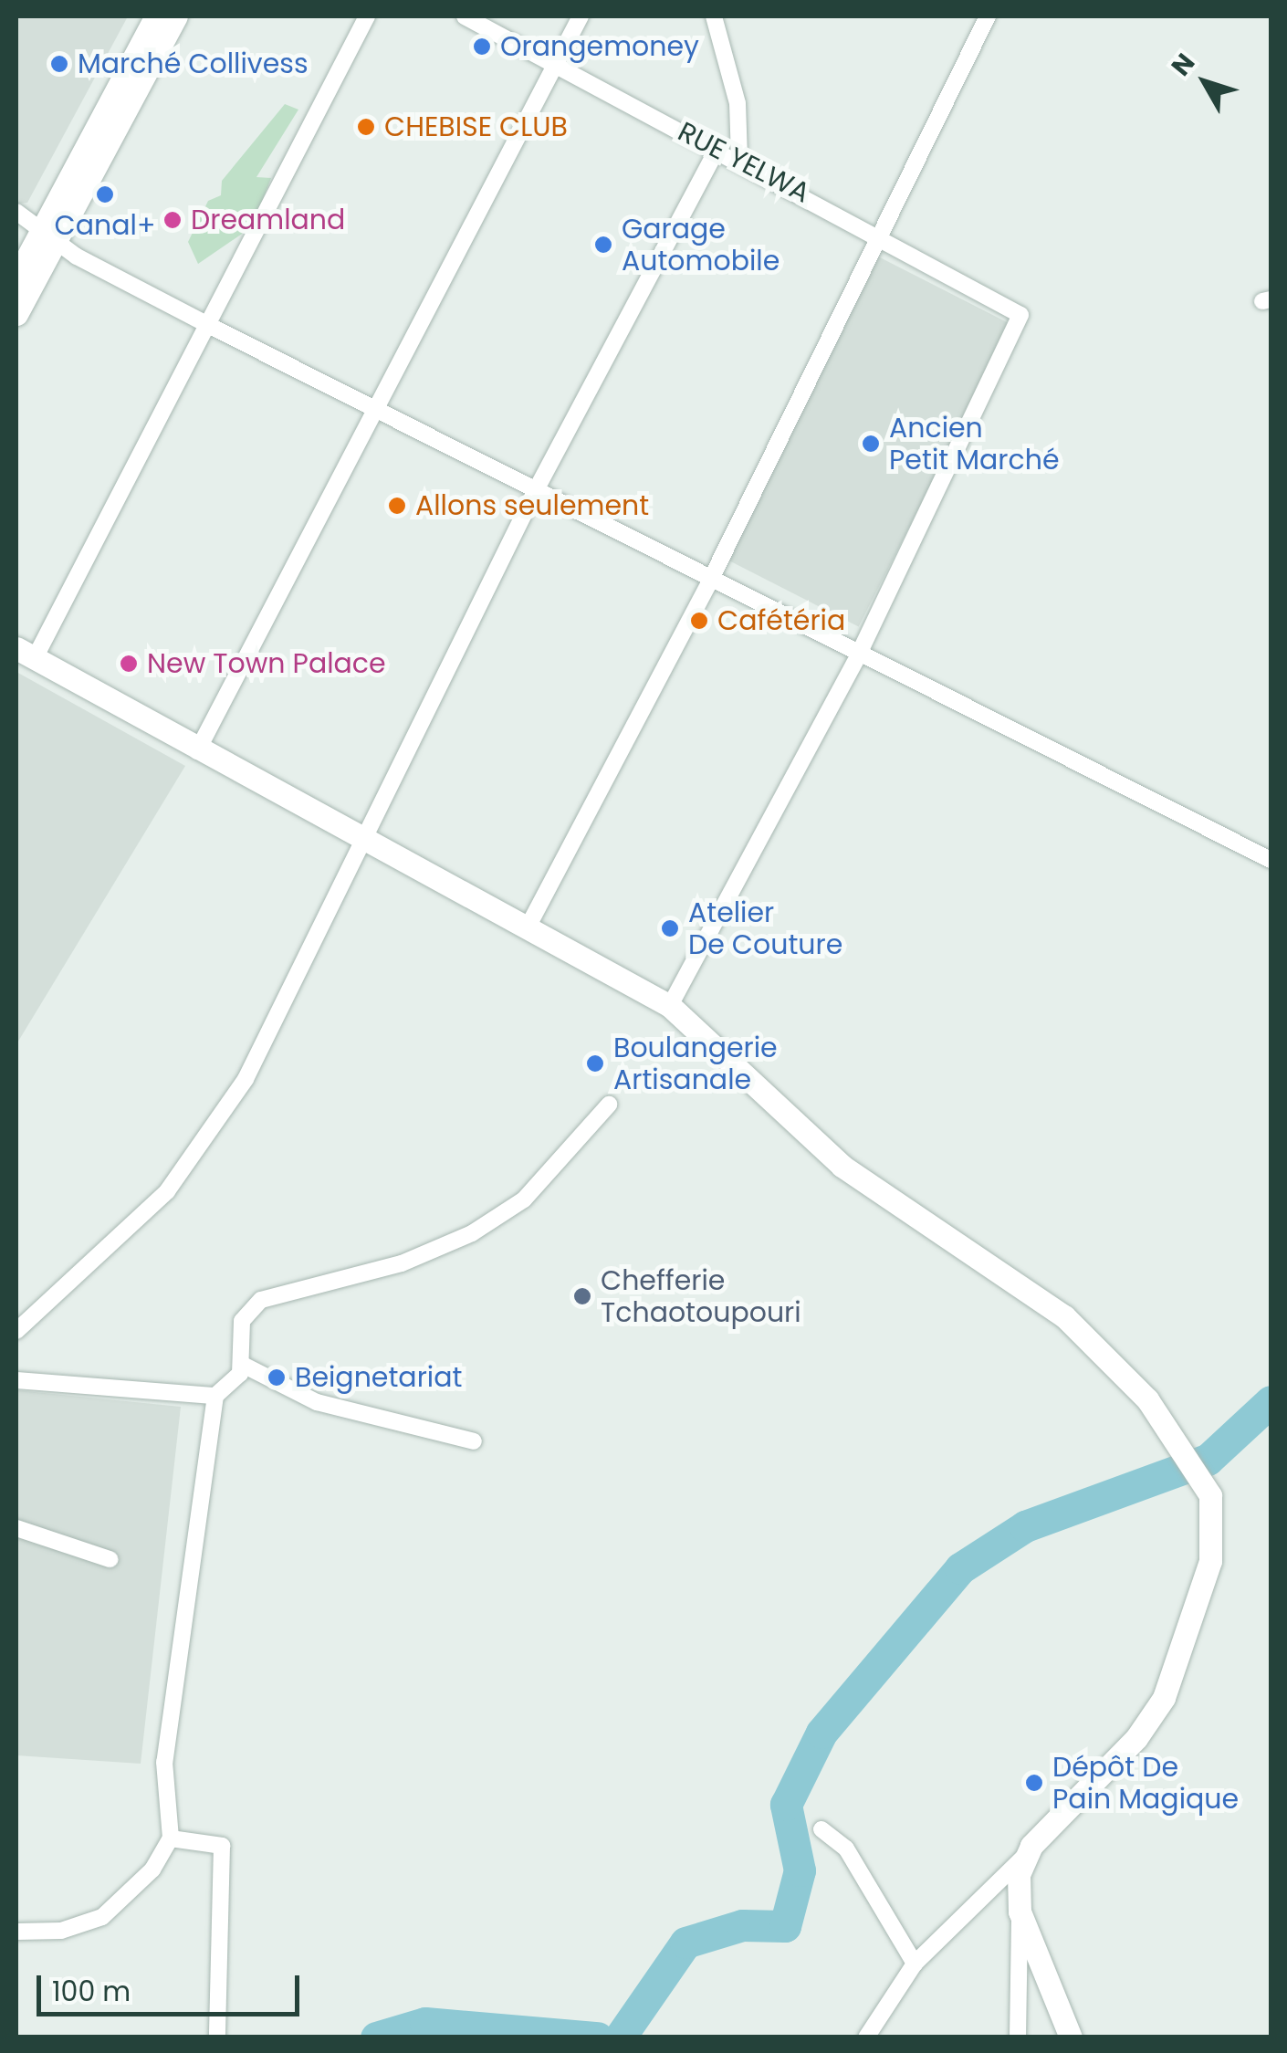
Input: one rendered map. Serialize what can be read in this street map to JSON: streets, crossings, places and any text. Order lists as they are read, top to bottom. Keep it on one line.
{"streets":{"street":["RUE YELWA"]},"places":["Orangemoney","Marché Collivess","CHEBISE CLUB","Canal+","Dreamland","Garage Automobile","Ancien Petit Marché","Allons seulement","Cafétéria","New Town Palace","Atelier De Couture","Boulangerie Artisanale","Chefferie Tchaotoupouri","Beignetariat","Dépôt De Pain Magique"],"scale_bar":"100 m","north":"top left"}
